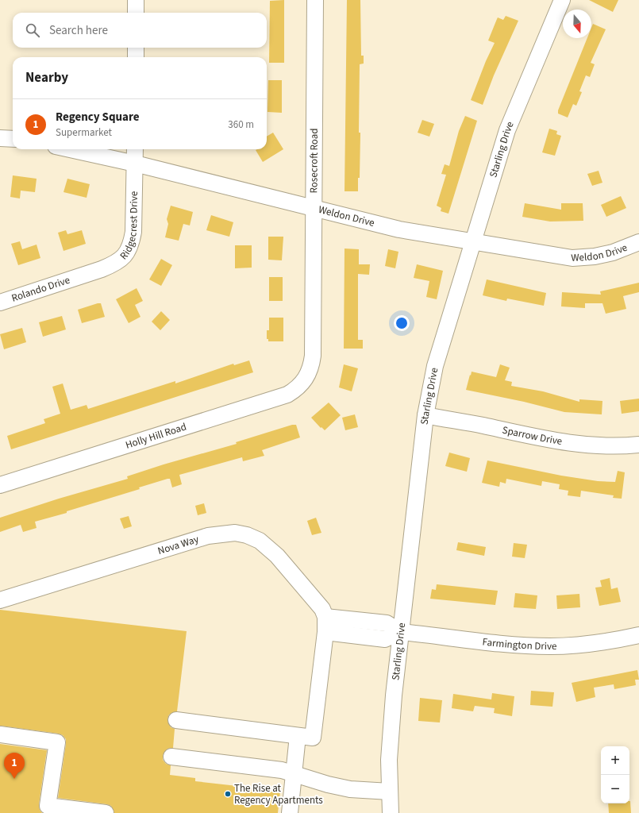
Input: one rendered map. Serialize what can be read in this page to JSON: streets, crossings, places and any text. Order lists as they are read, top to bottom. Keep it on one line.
{"streets":{"street":["Starling Drive","Rosecroft Road","Weldon Drive","Ridgecrest Drive","Rolando Drive","Holly Hill Road","Sparrow Drive","Nova Way","Farmington Drive"]},"crossings":[["Starling Drive","Weldon Drive"],["Starling Drive","Sparrow Drive"],["Starling Drive","Farmington Drive"],["Rosecroft Road","Weldon Drive"],["Rosecroft Road","Holly Hill Road"],["Weldon Drive","Ridgecrest Drive"],["Ridgecrest Drive","Rolando Drive"]],"places":["The Rise at Regency Apartments"],"north":"bottom","page":{"search":"Search here","heading":"Nearby","list":[{"mark":"1","name":"Regency Square","note":"Supermarket","value":"360 m"}],"map_buttons":["+","−"],"pins":"1"}}
